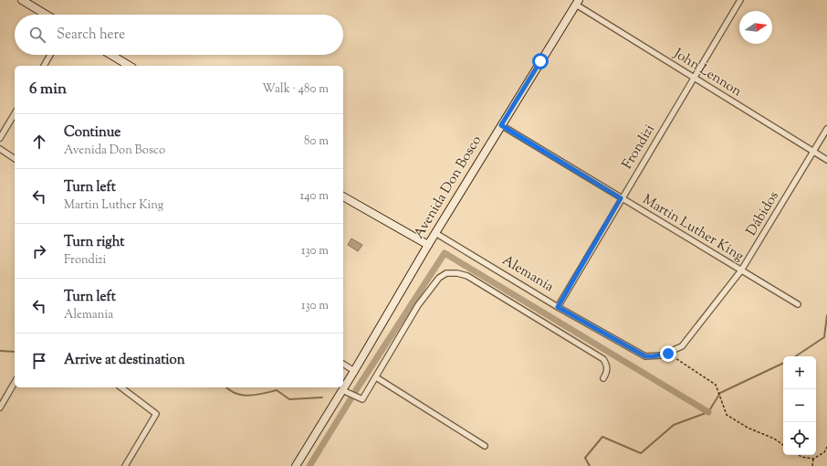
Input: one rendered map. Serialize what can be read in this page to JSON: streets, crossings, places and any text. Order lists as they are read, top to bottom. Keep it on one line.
{"streets":{"main road":["Avenida Don Bosco"],"street":["John Lennon","Frondizi","Dábidos","Martin Luther King","Alemania"]},"crossings":[["John Lennon","Frondizi"],["John Lennon","Avenida Don Bosco"],["John Lennon","Dábidos"],["Frondizi","Martin Luther King"],["Frondizi","Alemania"],["Avenida Don Bosco","Martin Luther King"],["Avenida Don Bosco","Alemania"],["Dábidos","Martin Luther King"],["Dábidos","Alemania"]],"north":"right","page":{"search":"Search here","heading":["6 min","Walk · 480 m"],"list":[["Continue","Avenida Don Bosco","80 m"],["Turn left","Martin Luther King","140 m"],["Turn right","Frondizi","130 m"],["Turn left","Alemania","130 m"],"Arrive at destination"],"map_buttons":["+","−"]}}
